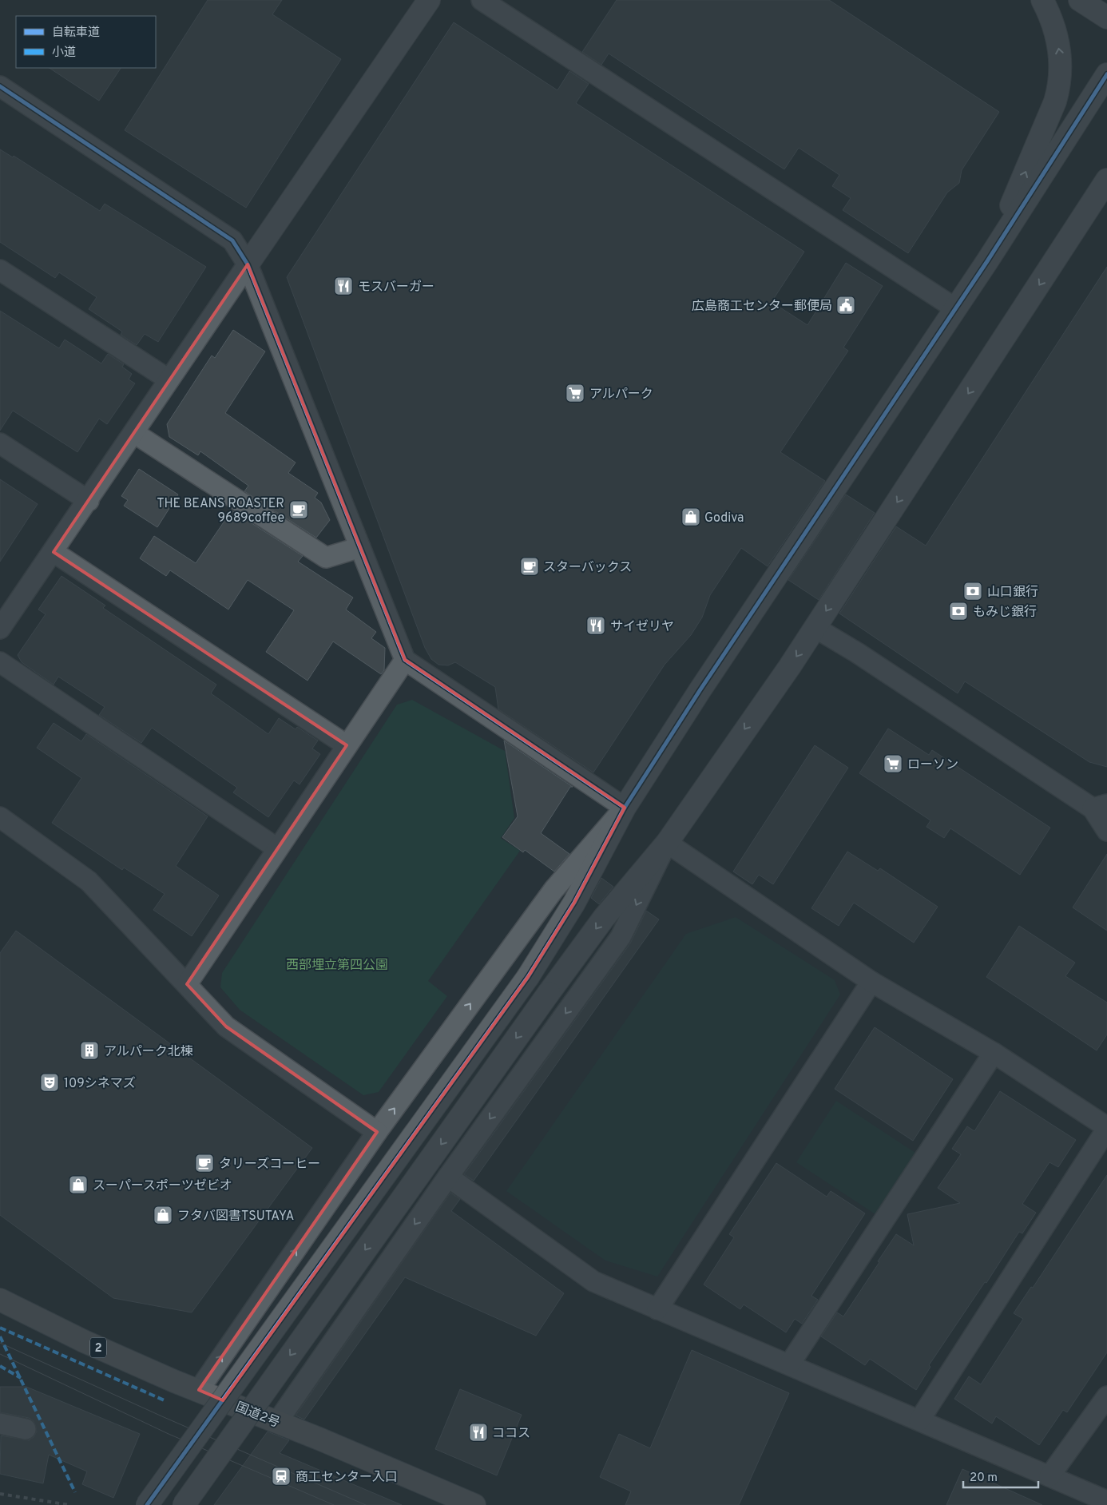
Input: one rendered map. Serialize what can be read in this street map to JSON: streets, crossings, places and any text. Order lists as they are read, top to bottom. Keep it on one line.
{"streets":{"highway":["2","国道2号"]},"parks":["西部埋立第四公園"],"places":{"restaurant":["モスバーガー","サイゼリヤ","ココス"],"public building":["広島商工センター郵便局"],"supermarket":["アルパーク","ローソン"],"cafe":["THE BEANS ROASTER 9689coffee","スターバックス","タリーズコーヒー"],"shop":["Godiva","スーパースポーツゼビオ","フタバ図書TSUTAYA"],"bank":["山口銀行","もみじ銀行"],"building":["アルパーク北棟"],"theatre":["109シネマズ"],"station":["商工センター入口"]},"legend":["自転車道","小道"],"scale_bar":"20 m"}
